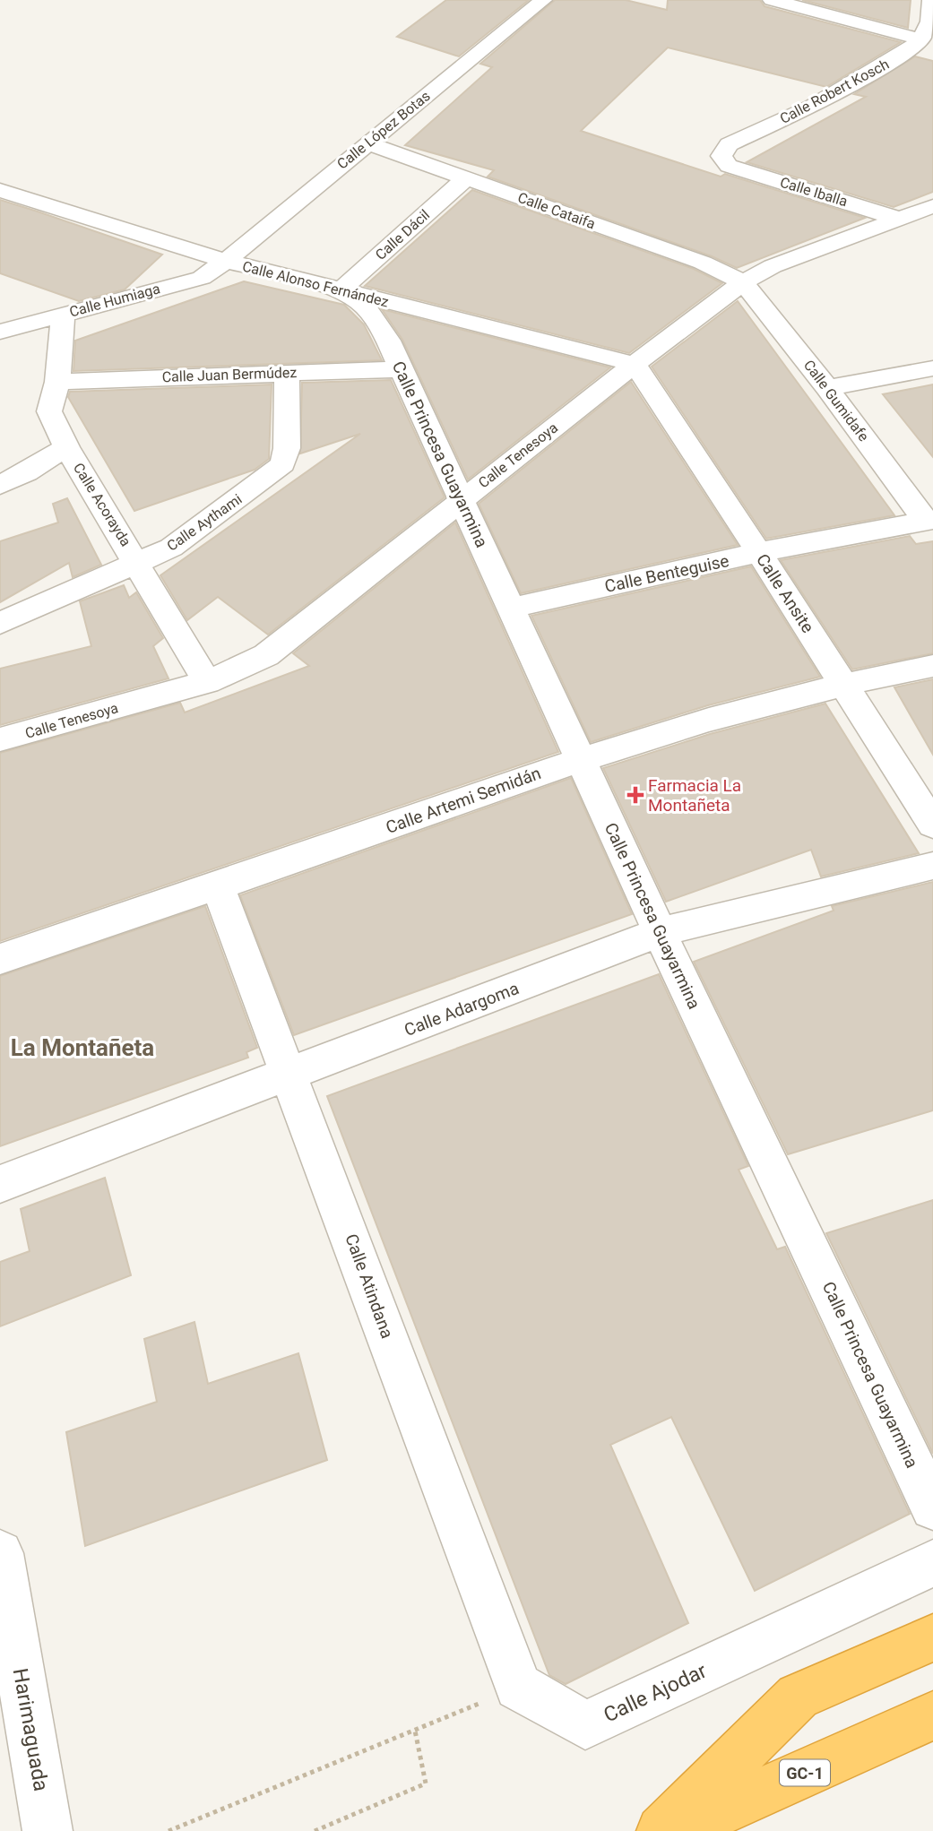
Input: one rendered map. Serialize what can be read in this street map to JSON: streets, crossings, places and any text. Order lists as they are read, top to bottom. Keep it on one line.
{"streets":{"highway":["GC-1"],"street":["Calle Robert Kosch","Calle López Botas","Calle Iballa","Calle Cataifa","Calle Dácil","Calle Alonso Fernández","Calle Humiaga","Calle Juan Bermúdez","Calle Gumidafe","Calle Princesa Guayarmina","Calle Tenesoya","Calle Acorayda","Calle Aythami","Calle Benteguise","Calle Ansite","Calle Artemi Semidán","Calle Adargoma","Calle Atindana","Calle Ajodar","Harimaguada"]},"crossings":[["Calle Robert Kosch","Calle Iballa"],["Calle López Botas","Calle Cataifa"],["Calle López Botas","Calle Alonso Fernández"],["Calle López Botas","Calle Humiaga"],["Calle Iballa","Calle Tenesoya"],["Calle Cataifa","Calle Dácil"],["Calle Cataifa","Calle Gumidafe"],["Calle Cataifa","Calle Tenesoya"],["Calle Dácil","Calle Alonso Fernández"],["Calle Dácil","Calle Princesa Guayarmina"],["Calle Alonso Fernández","Calle Humiaga"],["Calle Alonso Fernández","Calle Princesa Guayarmina"],["Calle Alonso Fernández","Calle Tenesoya"],["Calle Alonso Fernández","Calle Ansite"],["Calle Humiaga","Calle Acorayda"],["Calle Juan Bermúdez","Calle Princesa Guayarmina"],["Calle Juan Bermúdez","Calle Acorayda"],["Calle Juan Bermúdez","Calle Aythami"],["Calle Gumidafe","Calle Tenesoya"],["Calle Gumidafe","Calle Benteguise"],["Calle Princesa Guayarmina","Calle Tenesoya"],["Calle Princesa Guayarmina","Calle Benteguise"],["Calle Princesa Guayarmina","Calle Artemi Semidán"],["Calle Princesa Guayarmina","Calle Adargoma"],["Calle Tenesoya","Calle Acorayda"],["Calle Tenesoya","Calle Ansite"],["Calle Acorayda","Calle Aythami"],["Calle Benteguise","Calle Ansite"],["Calle Ansite","Calle Artemi Semidán"],["Calle Artemi Semidán","Calle Atindana"],["Calle Adargoma","Calle Atindana"],["Calle Atindana","Calle Ajodar"]],"districts":["La Montañeta"],"places":{"health":["Farmacia La Montañeta"]}}
